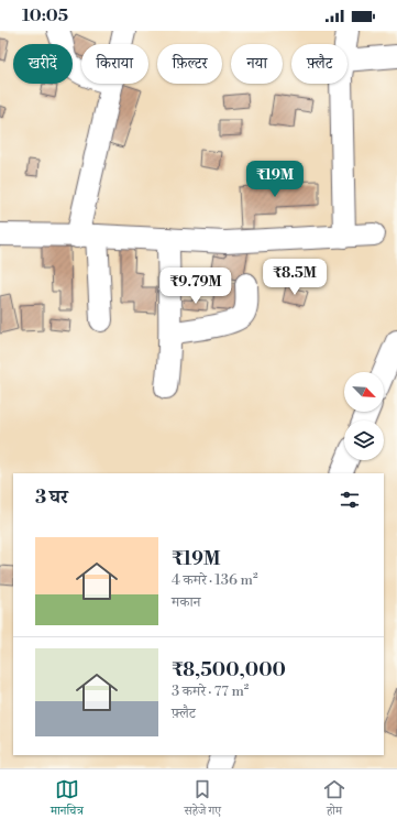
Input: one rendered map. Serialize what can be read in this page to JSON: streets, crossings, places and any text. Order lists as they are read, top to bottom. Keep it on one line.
{"north":"bottom right","page":{"status":"10:05","chip":["खरीदें","किराया","फ़िल्टर","नया","फ़्लैट"],"price":["₹19M","₹8.5M","₹9.79M"],"heading":"3 घर","list":[{"name":"₹19M","note":"4 कमरे · 136 m² · मकान"},{"name":"₹8,500,000","note":"3 कमरे · 77 m² · फ़्लैट"}],"tabs":["मानचित्र","सहेजे गए","होम"]}}
